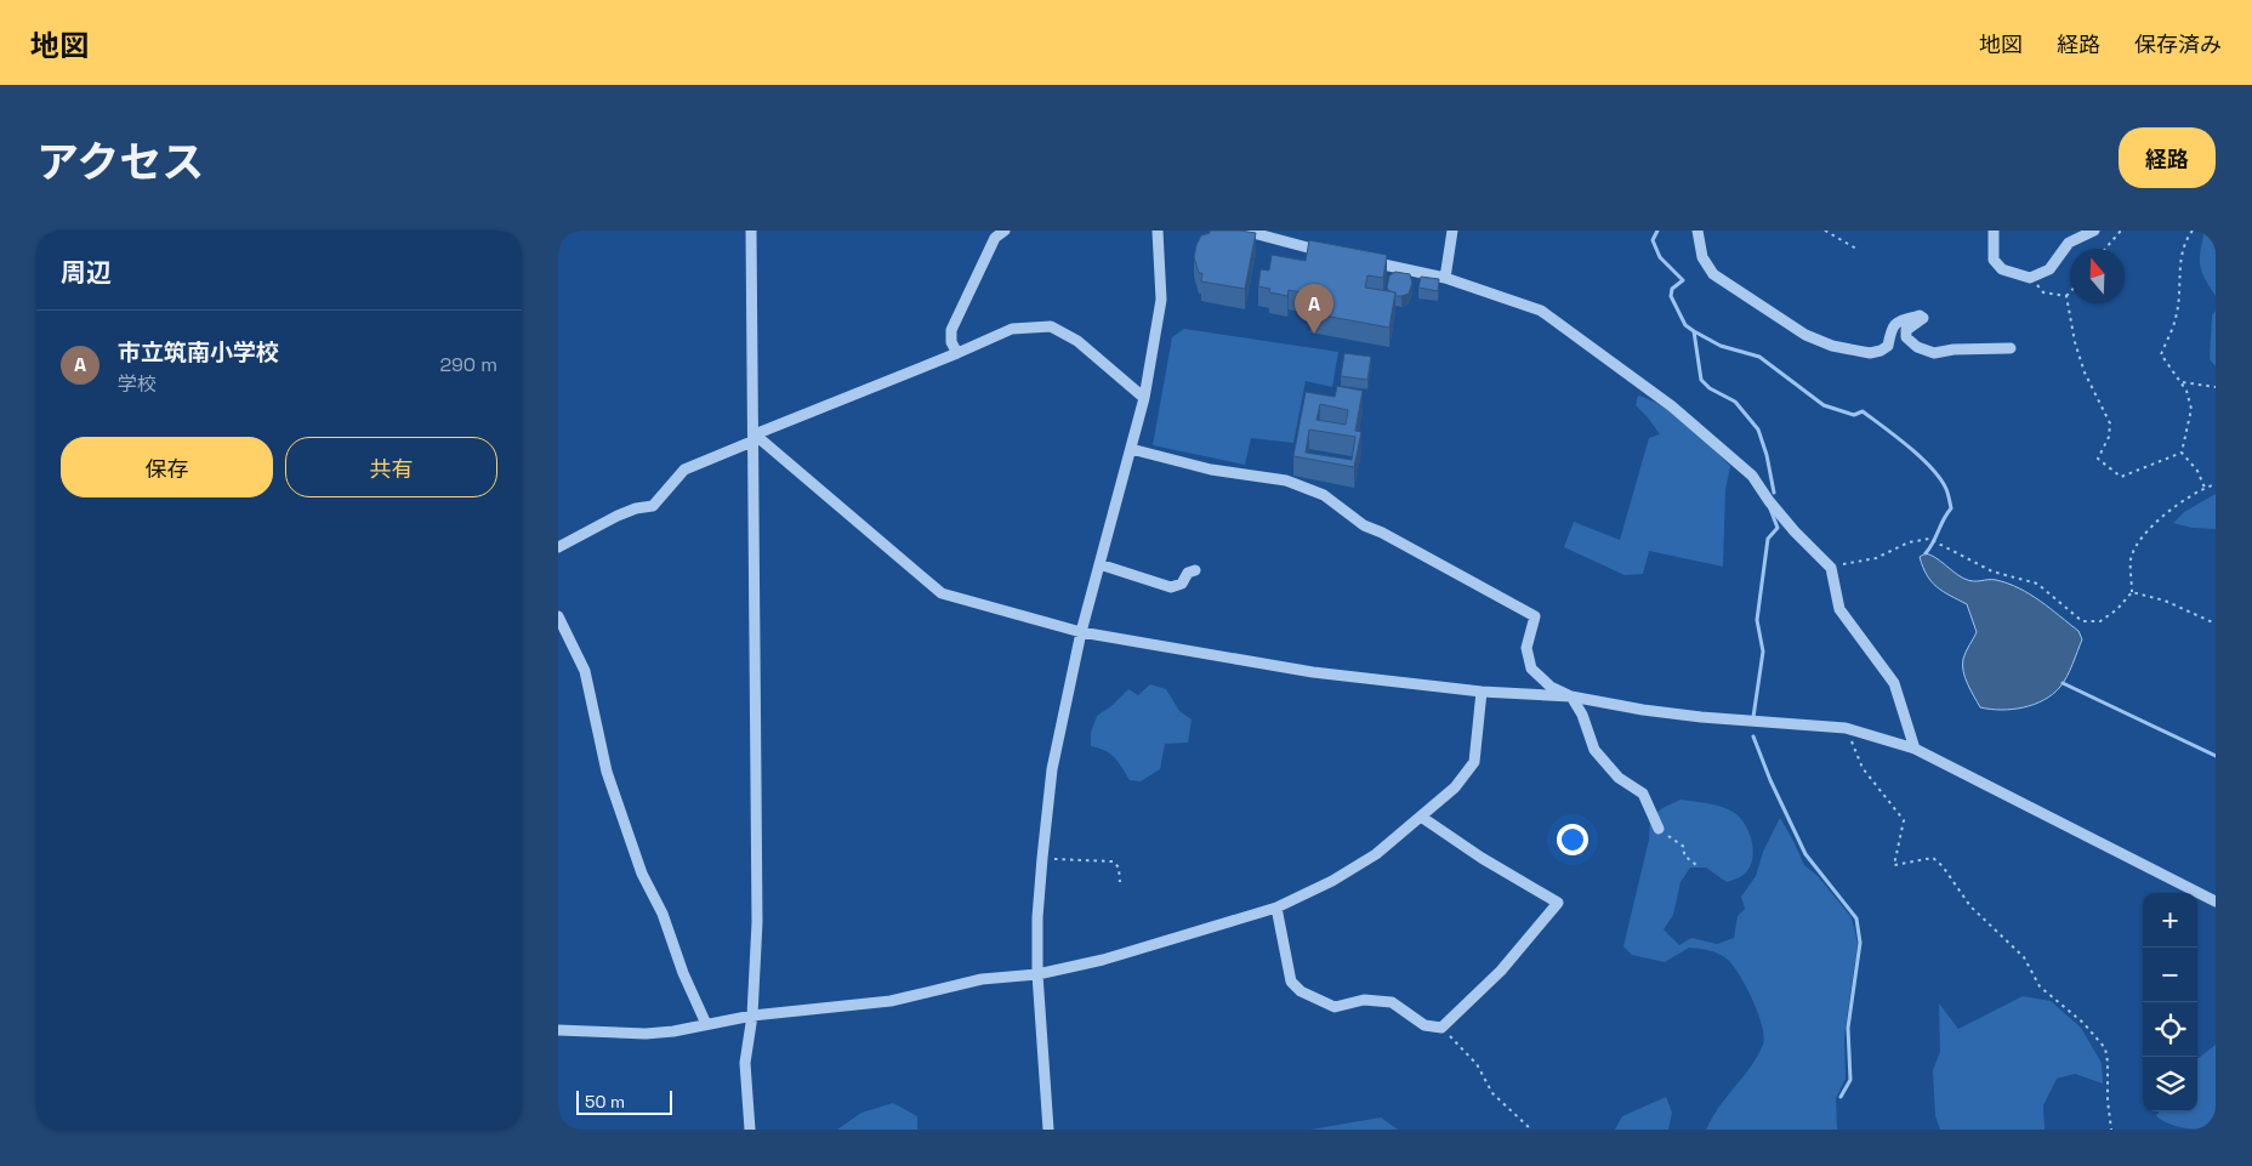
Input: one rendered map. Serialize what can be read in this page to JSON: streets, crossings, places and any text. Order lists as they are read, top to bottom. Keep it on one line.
{"scale_bar":"50 m","north":"top","page":{"header":"地図","nav":["地図","経路","保存済み"],"title":"アクセス","buttons":["経路",["保存","共有"]],"heading":"周辺","pins":"A","list":[{"mark":"A","name":"市立筑南小学校","note":"学校","value":"290 m"}],"map_buttons":["+","−"],"scale":"50 m"}}
